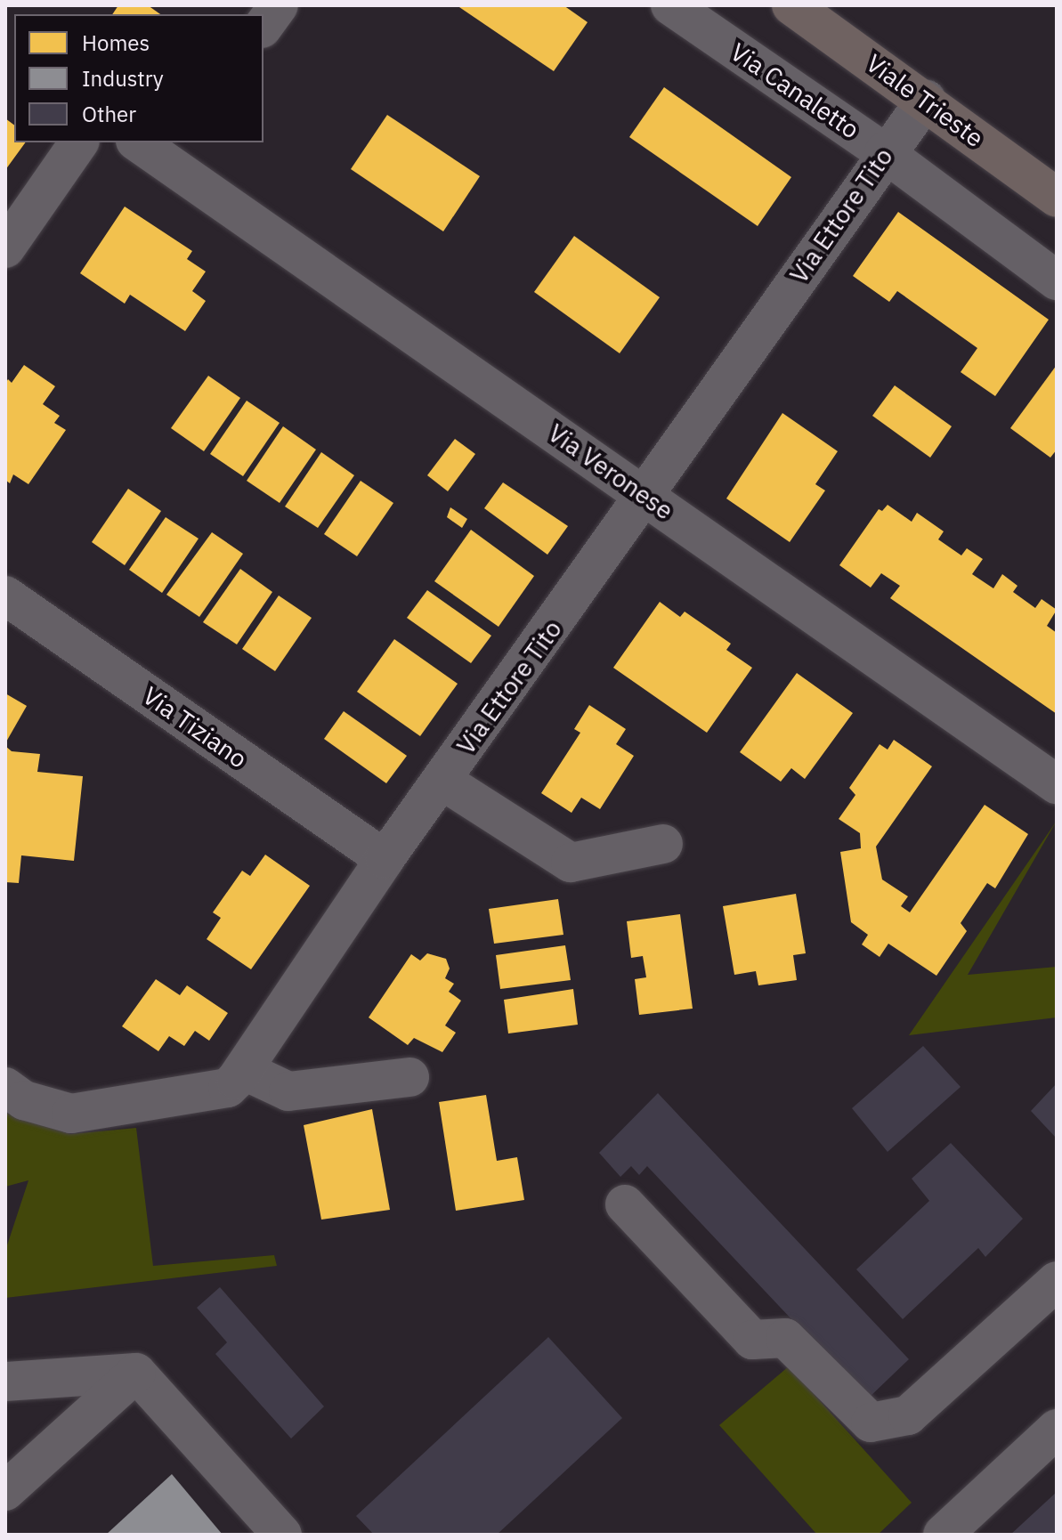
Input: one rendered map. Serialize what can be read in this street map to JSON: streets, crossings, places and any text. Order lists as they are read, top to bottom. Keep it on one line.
{"streets":{"main road":["Viale Trieste"],"street":["Via Canaletto","Via Ettore Tito","Via Veronese","Via Tiziano"]},"crossings":[["Via Canaletto","Via Ettore Tito"],["Viale Trieste","Via Ettore Tito"],["Via Ettore Tito","Via Veronese"],["Via Ettore Tito","Via Tiziano"]],"legend":["Homes","Industry","Other"]}
